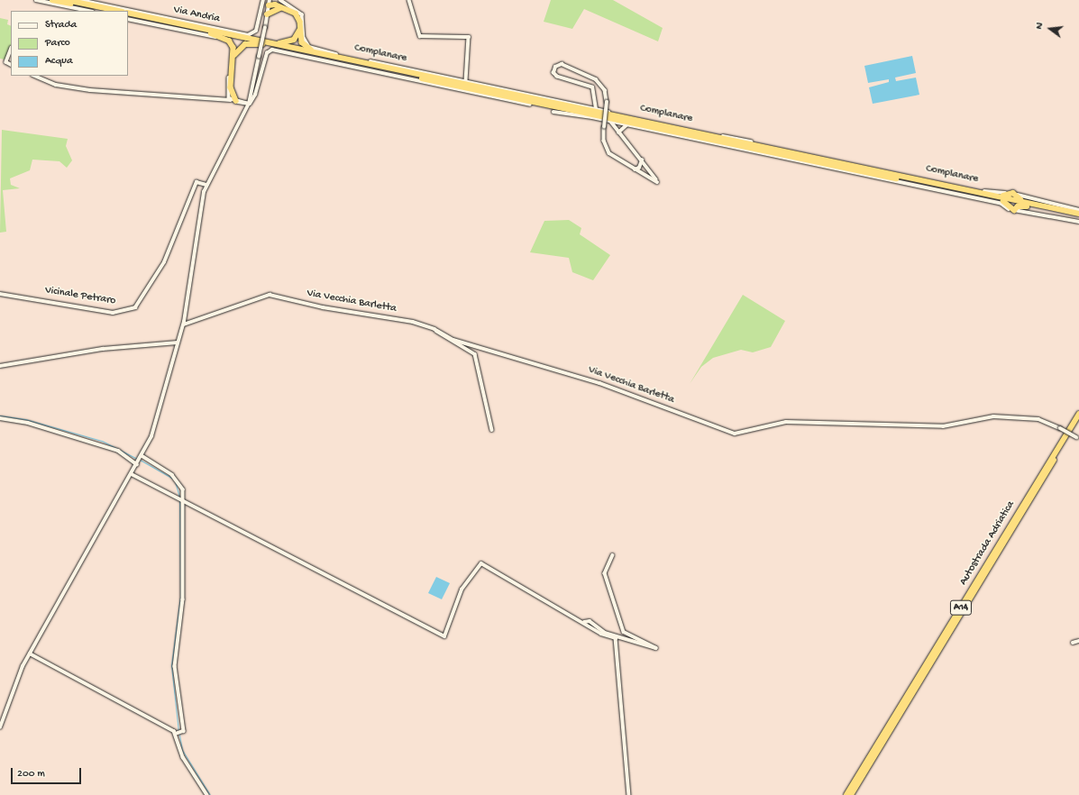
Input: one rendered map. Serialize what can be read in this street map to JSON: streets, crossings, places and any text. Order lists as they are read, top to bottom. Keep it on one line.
{"streets":{"highway":["Autostrada Adriatica","A14"],"street":["Via Andria","Complanare","Vicinale Petraro","Via Vecchia Barletta"]},"crossings":[["Autostrada Adriatica","A14"]],"legend":["Strada","Parco","Acqua"],"scale_bar":"200 m","north":"left"}
